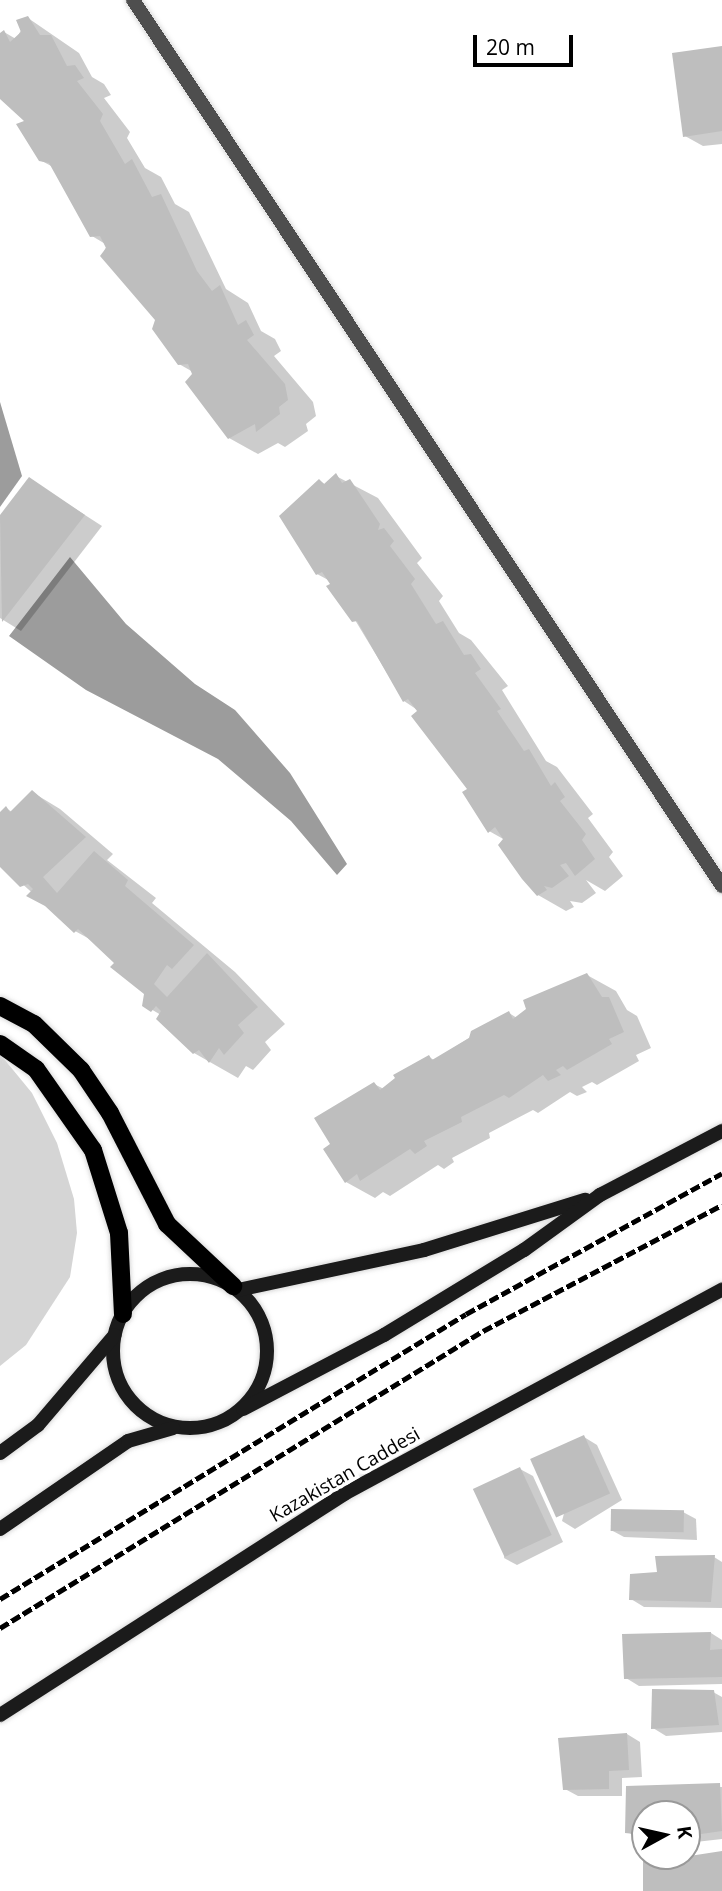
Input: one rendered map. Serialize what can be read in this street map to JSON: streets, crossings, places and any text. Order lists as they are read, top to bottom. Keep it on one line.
{"streets":{"main road":["Kazakistan Caddesi"]},"scale_bar":"20 m","north":"right"}
